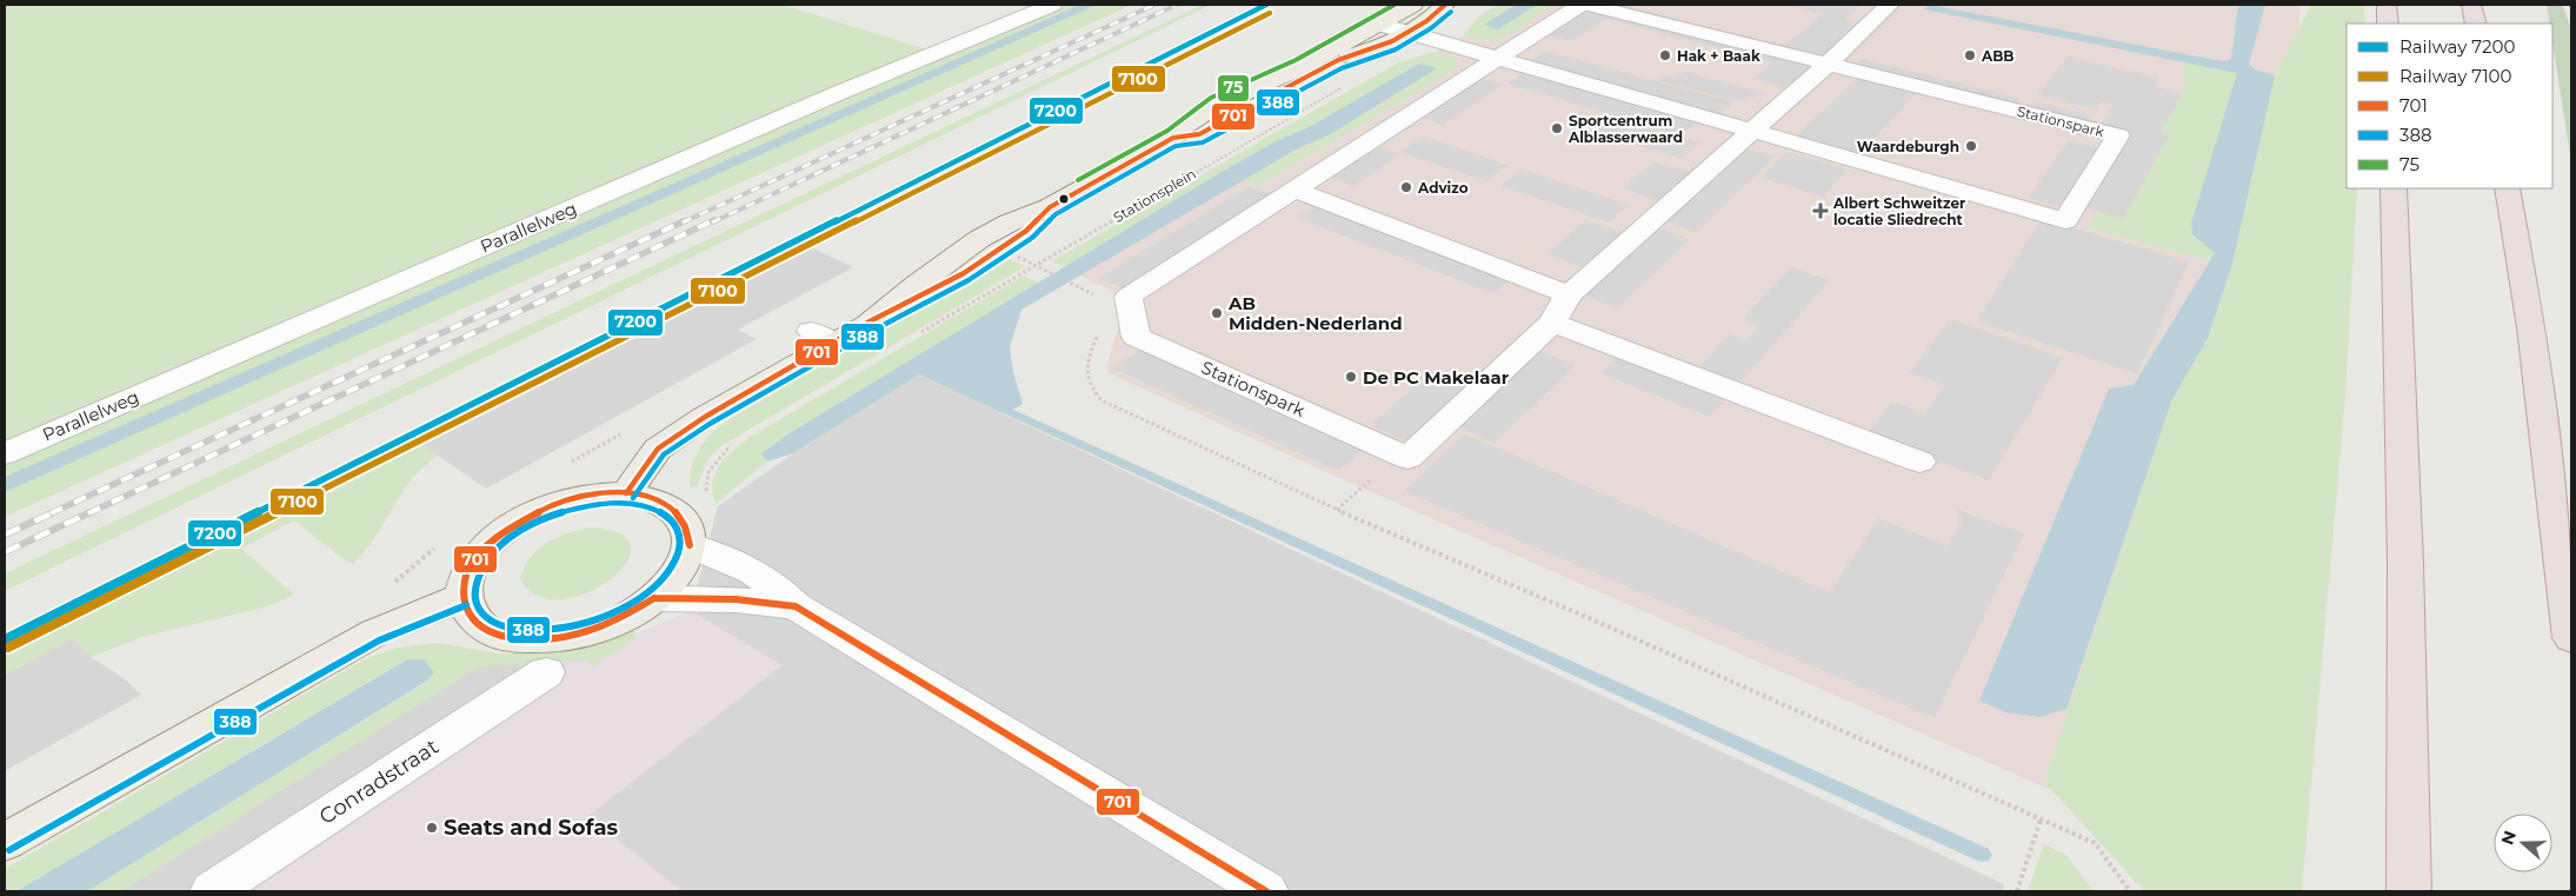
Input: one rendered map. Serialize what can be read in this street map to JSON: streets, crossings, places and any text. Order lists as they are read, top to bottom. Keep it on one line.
{"streets":{"street":["Stationspark","Parallelweg","Conradstraat"],"path":["Stationsplein"]},"places":{"other":["Hak + Baak","ABB","Sportcentrum Alblasserwaard","Waardeburgh","Advizo","AB Midden-Nederland","De PC Makelaar","Seats and Sofas"],"health":["Albert Schweitzer locatie Sliedrecht"]},"lines":["rail line 7200","transit line 701","transit line 75","transit line 388","rail line 7100"],"legend":["Railway 7200","Railway 7100","701","388","75"],"north":"left"}
